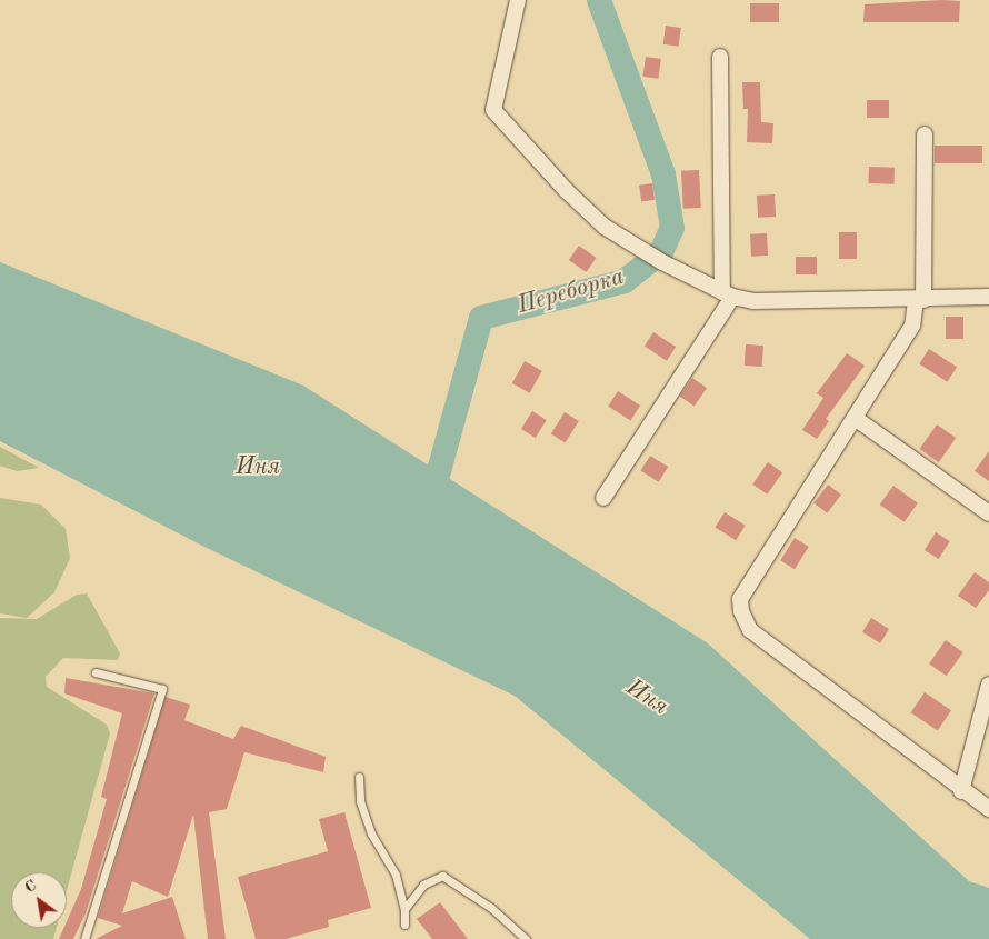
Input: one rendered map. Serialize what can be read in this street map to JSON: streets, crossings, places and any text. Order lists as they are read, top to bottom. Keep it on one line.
{"water":["Переборка","Иня"],"north":"top left"}
